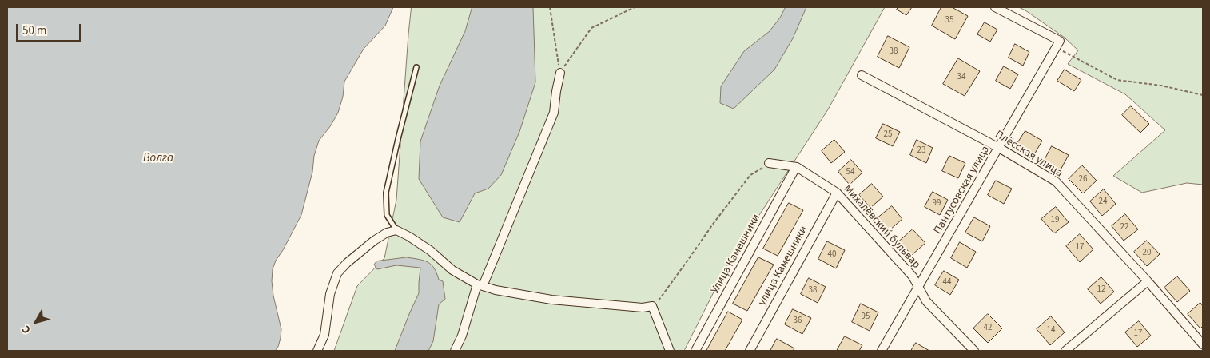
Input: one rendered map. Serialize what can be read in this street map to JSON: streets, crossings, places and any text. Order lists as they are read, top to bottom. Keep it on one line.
{"streets":{"street":["Плёсская улица","Пантусовская улица","Михалёвский бульвар","Улица Камешники","улица Камешники"]},"crossings":[["Плёсская улица","Пантусовская улица"],["Пантусовская улица","Михалёвский бульвар"],["Михалёвский бульвар","Улица Камешники"],["Михалёвский бульвар","улица Камешники"]],"water":["Волга"],"house_numbers":["35","38","34","25","23","54","26","24","99","19","22","17","20","40","44","12","38","95","36","42","14","17"],"scale_bar":"50 m","north":"bottom left"}
